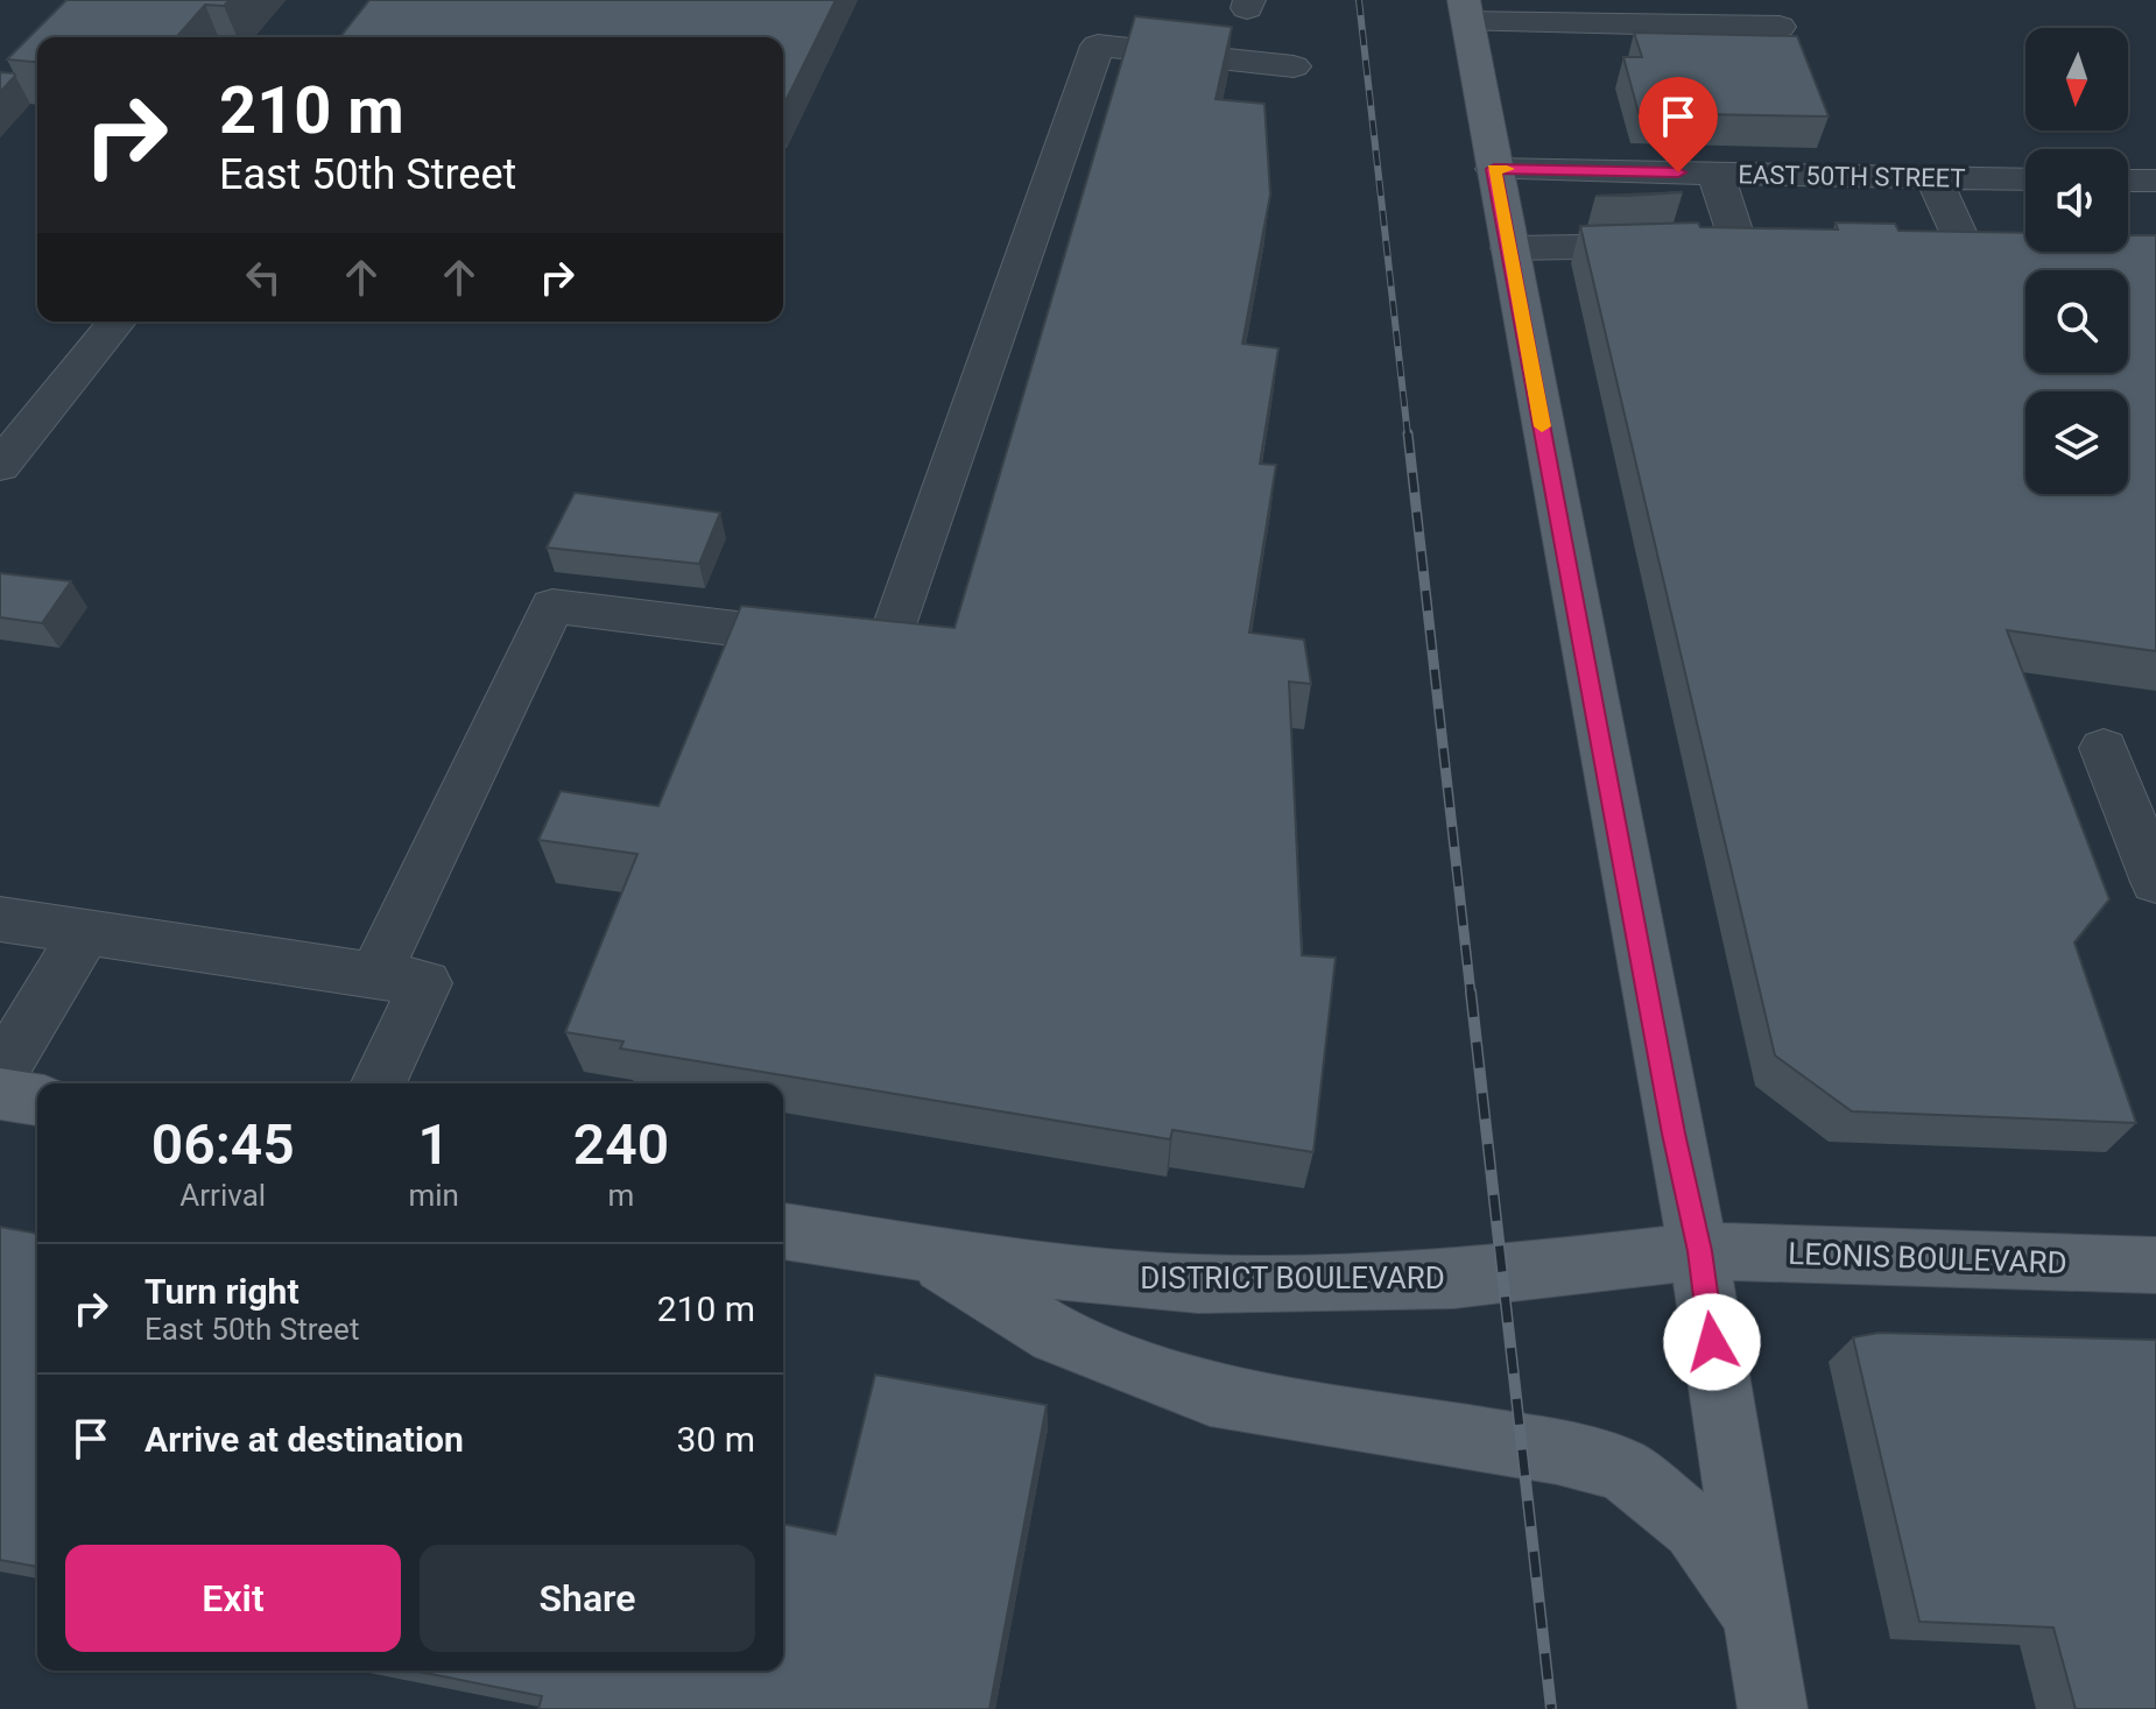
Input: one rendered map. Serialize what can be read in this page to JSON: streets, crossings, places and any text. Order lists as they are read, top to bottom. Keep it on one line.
{"streets":{"main road":["LEONIS BOULEVARD","DISTRICT BOULEVARD"],"street":["EAST 50TH STREET"]},"crossings":[["LEONIS BOULEVARD","DISTRICT BOULEVARD"]],"north":"bottom","page":{"turn":["210 m","East 50th Street"],"eta":["06:45","Arrival","1","min","240","m"],"list":[{"name":"Turn right","note":"East 50th Street","value":"210 m"},{"name":"Arrive at destination","value":"30 m"}],"buttons":["Exit","Share"]}}
